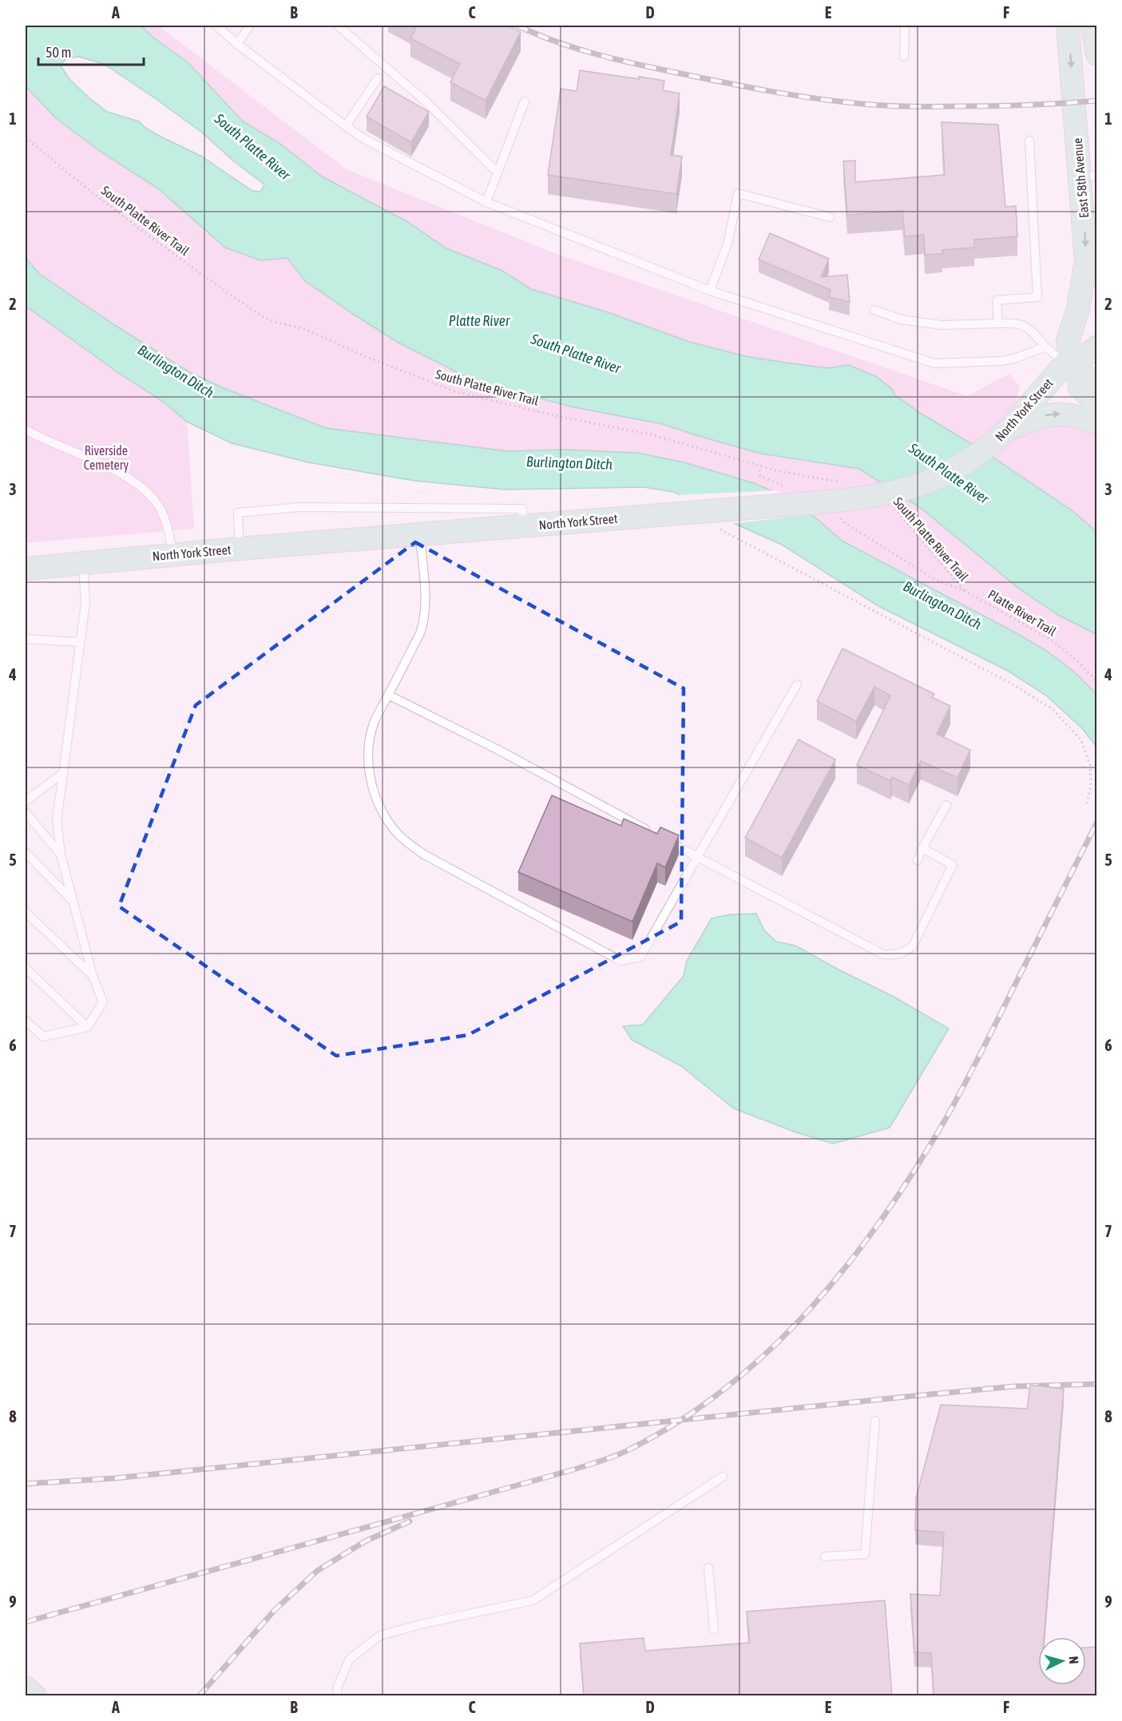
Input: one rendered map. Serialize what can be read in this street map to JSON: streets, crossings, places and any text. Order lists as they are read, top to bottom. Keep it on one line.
{"streets":{"main road":["East 58th Avenue","North York Street"],"path":["South Platte River Trail","Platte River Trail"]},"crossings":[["East 58th Avenue","North York Street"],["South Platte River Trail","North York Street"],["South Platte River Trail","Platte River Trail"],["North York Street","Platte River Trail"]],"one_way":["East 58th Avenue"],"water":["South Platte River","Platte River","Burlington Ditch"],"parks":["Riverside Cemetery"],"scale_bar":"50 m","north":"right","grid":{"columns":["A","B","C","D","E","F"],"rows":["1","2","3","4","5","6","7","8","9"]}}
